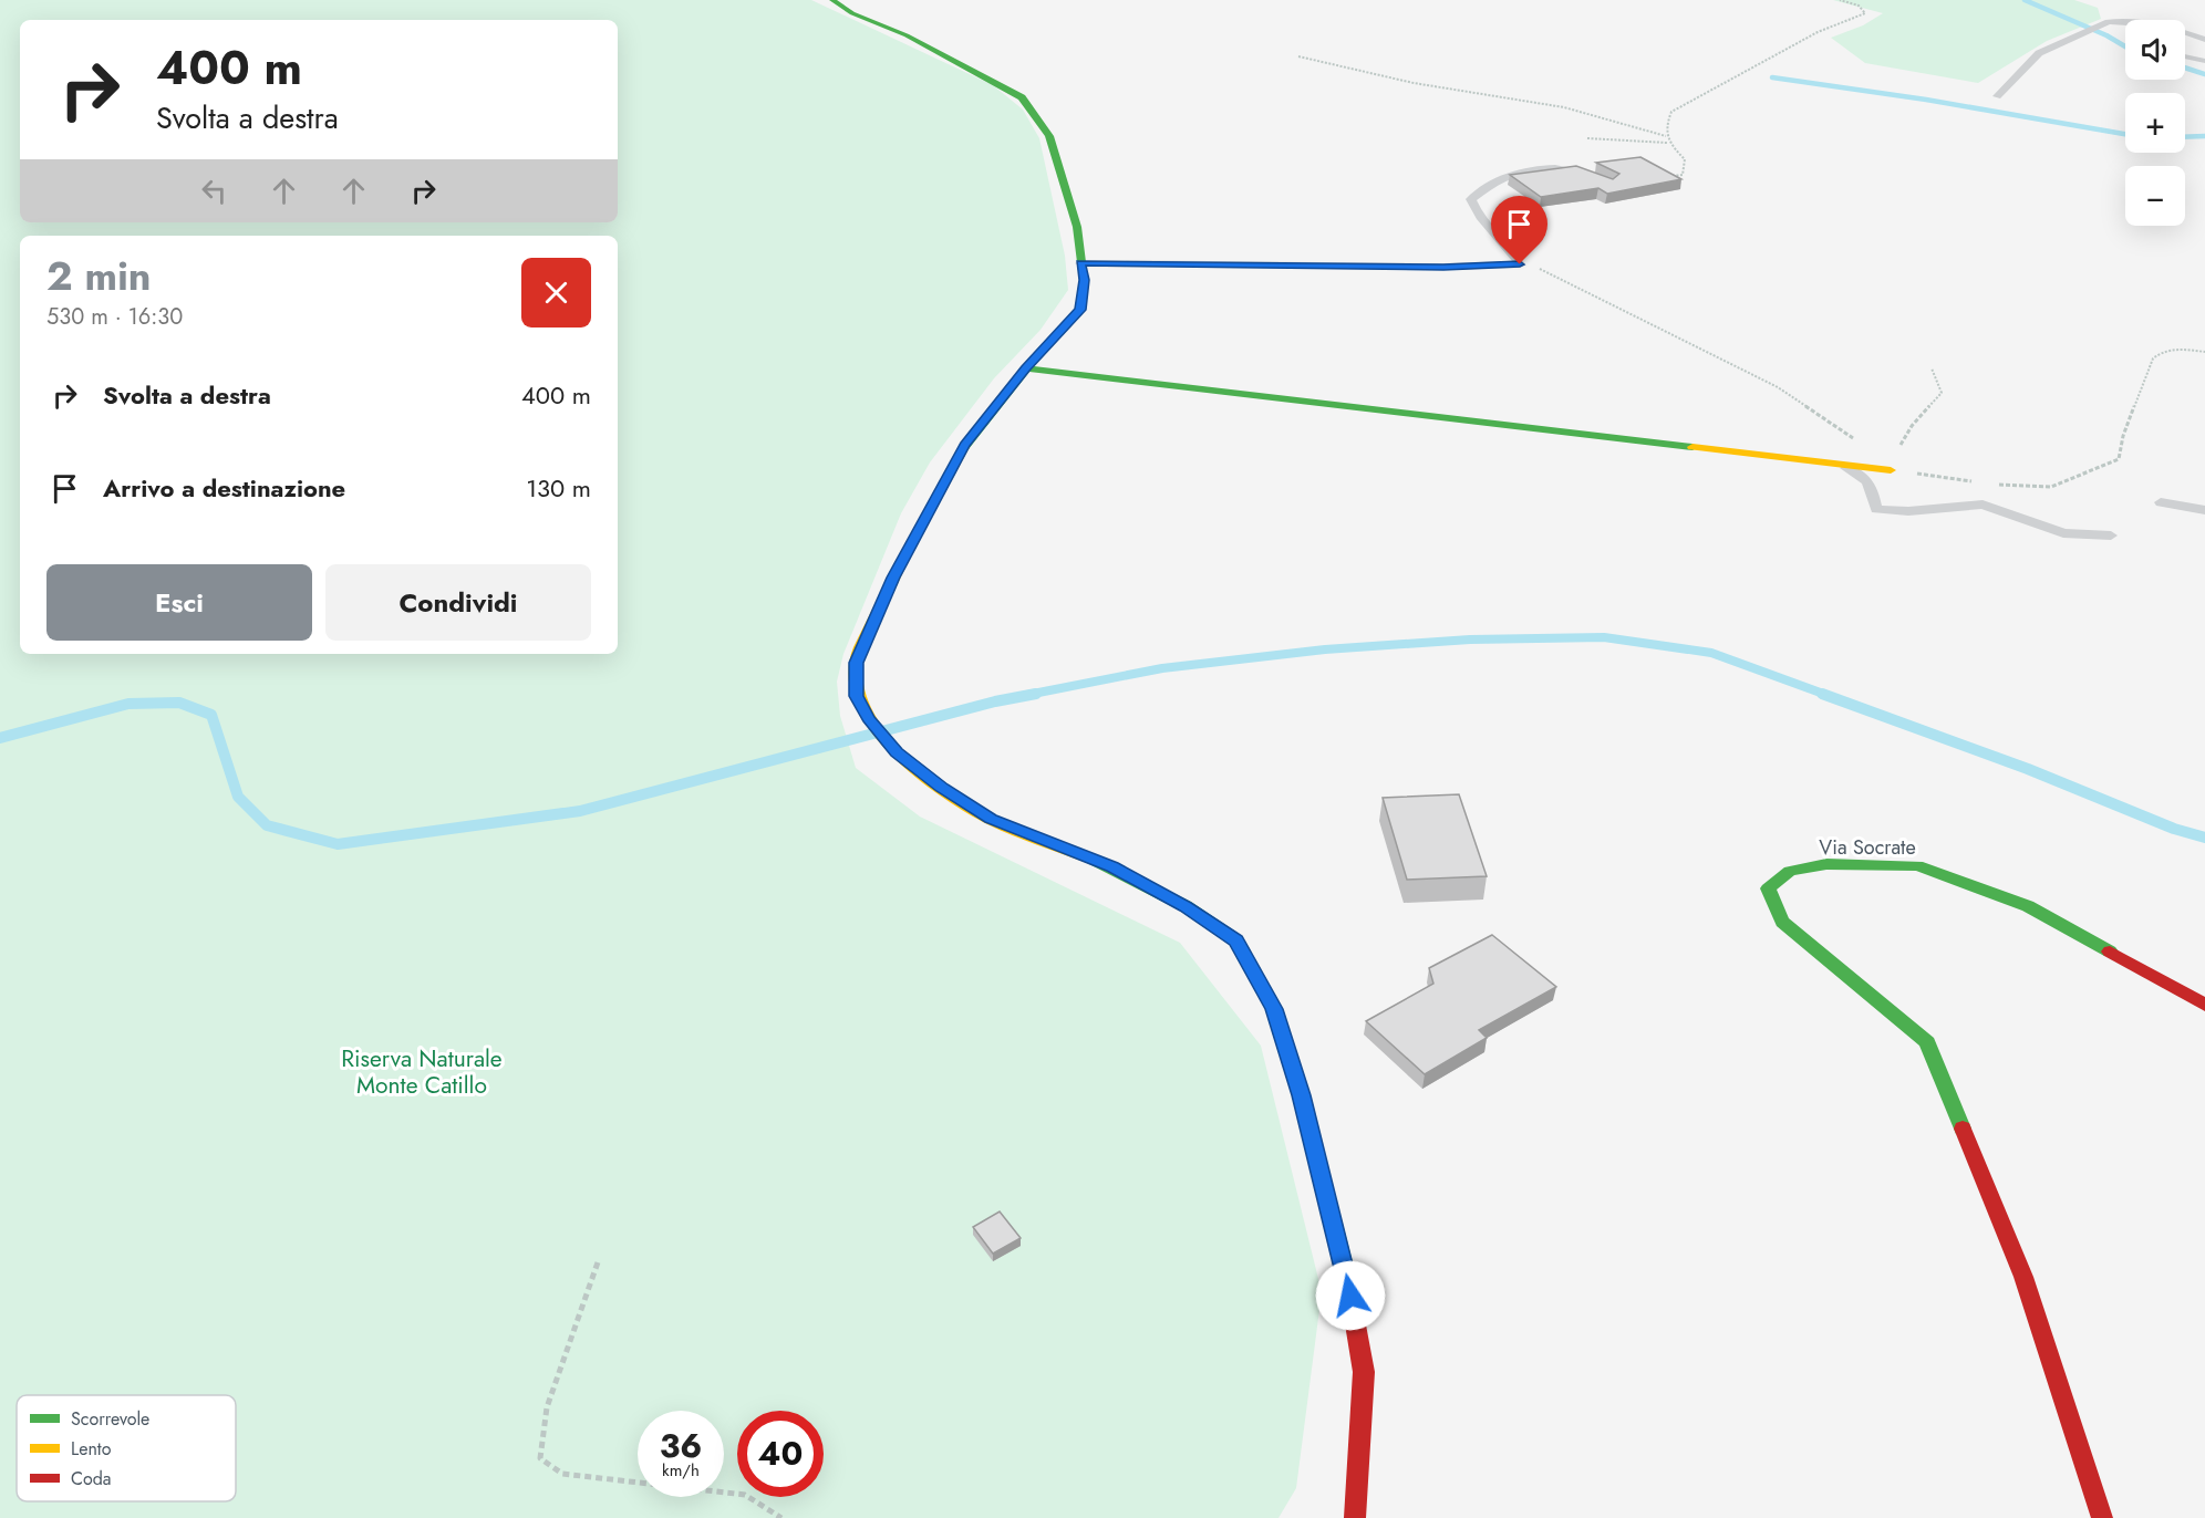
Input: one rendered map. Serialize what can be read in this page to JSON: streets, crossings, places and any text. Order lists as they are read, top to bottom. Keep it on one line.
{"streets":{"street":["Via Socrate"]},"parks":["Riserva Naturale Monte Catillo"],"legend":["Scorrevole","Lento","Coda"],"page":{"map_buttons":["+","−"],"turn":["400 m","Svolta a destra"],"heading":["2 min","530 m · 16:30"],"list":[{"name":"Svolta a destra","value":"400 m"},{"name":"Arrivo a destinazione","value":"130 m"}],"buttons":["Esci","Condividi"],"speed":"36 km/h","limit":"40"}}
